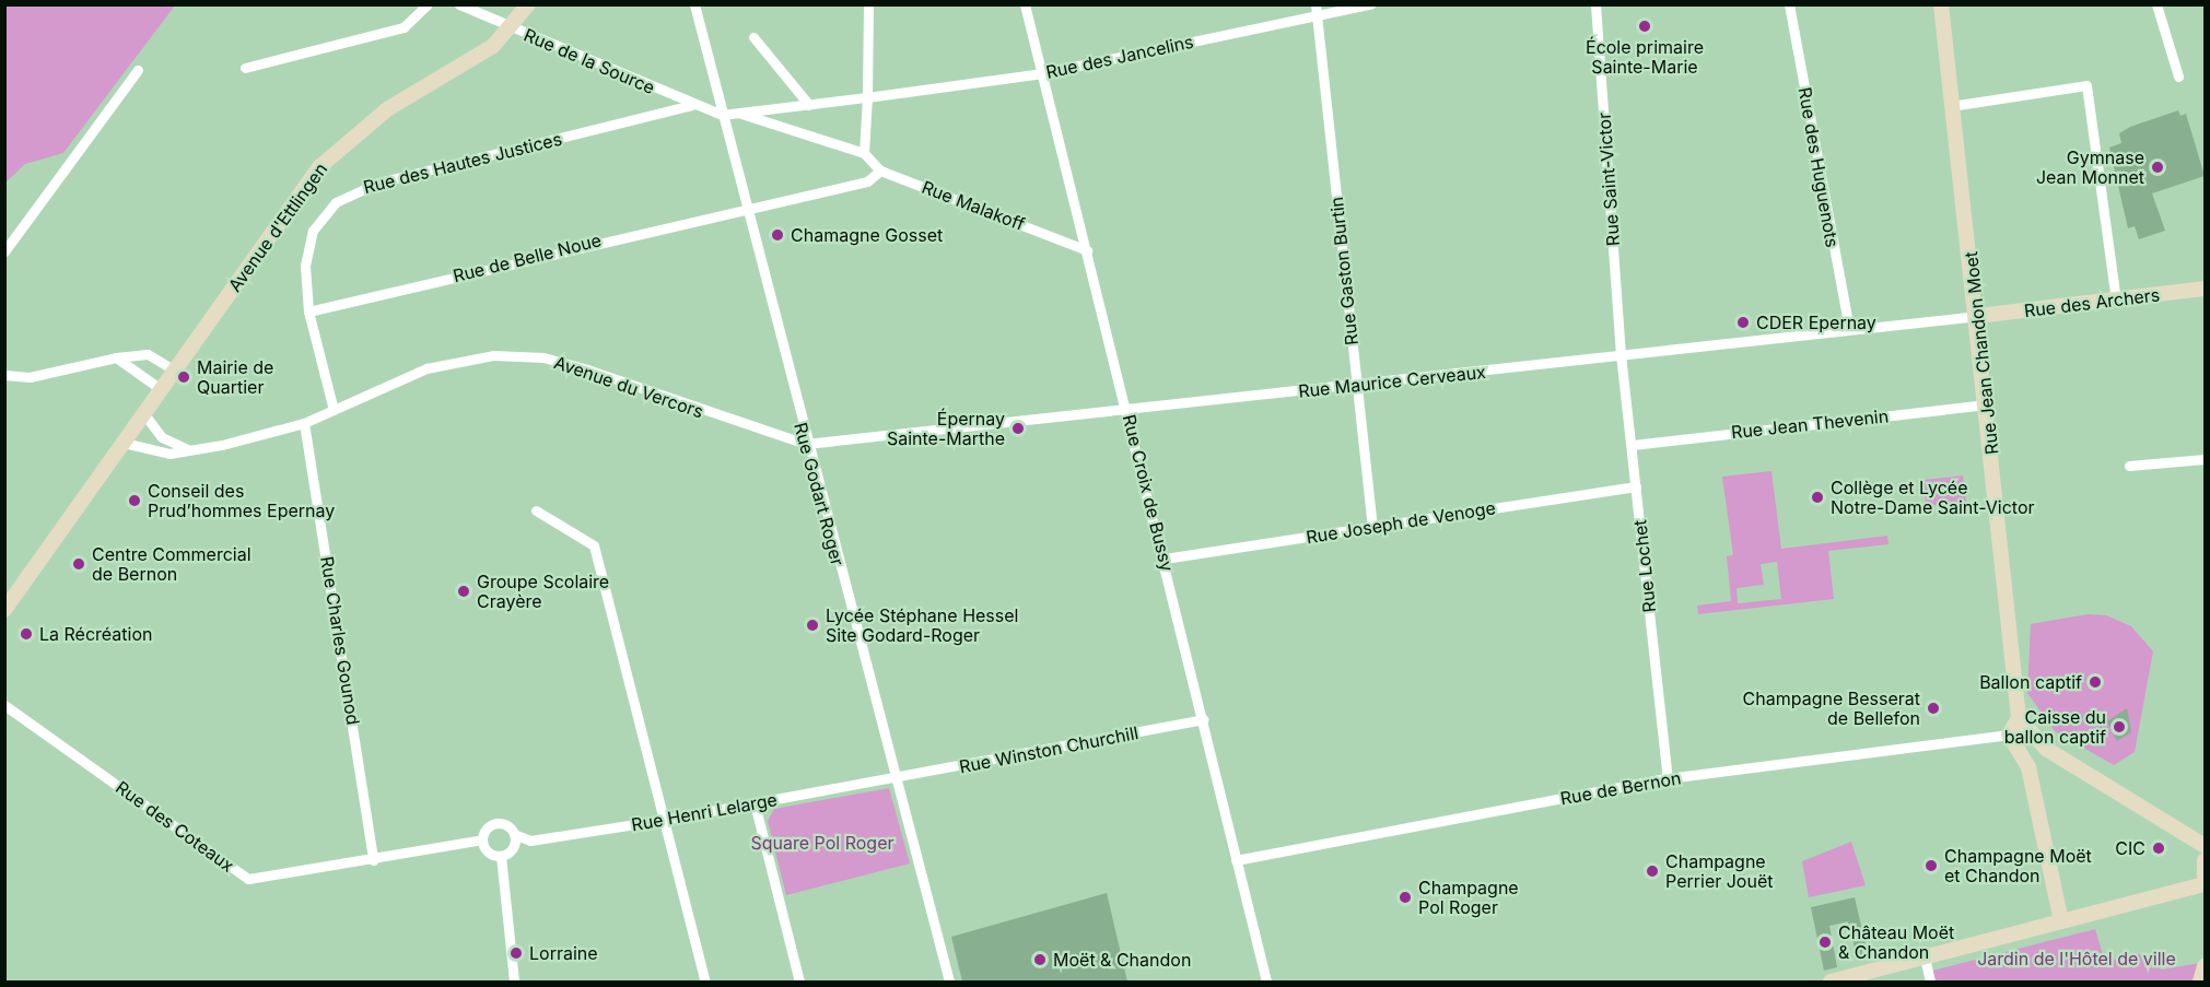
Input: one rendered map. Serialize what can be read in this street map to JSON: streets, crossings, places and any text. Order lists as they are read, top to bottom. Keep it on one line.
{"streets":{"main road":["Avenue d'Ettlingen","Rue des Archers","Rue Jean Chandon Moet"],"street":["Rue des Jancelins","Rue de la Source","Rue des Hautes Justices","Rue des Huguenots","Rue Saint-Victor","Rue Malakoff","Rue de Belle Noue","Rue Gaston Burtin","Rue Maurice Cerveaux","Avenue du Vercors","Rue Jean Thevenin","Rue Croix de Bussy","Rue Godart Roger","Rue Joseph de Venoge","Rue Lochet","Rue Charles Gounod","Rue Winston Churchill","Rue de Bernon","Rue Henri Lelarge","Rue des Coteaux"]},"crossings":[["Rue des Jancelins","Rue de la Source"],["Rue des Jancelins","Rue Gaston Burtin"],["Rue des Jancelins","Rue Croix de Bussy"],["Rue des Jancelins","Rue Godart Roger"],["Rue de la Source","Rue des Hautes Justices"],["Rue de la Source","Avenue d'Ettlingen"],["Rue de la Source","Rue Godart Roger"],["Rue des Hautes Justices","Rue de Belle Noue"],["Rue des Hautes Justices","Avenue du Vercors"],["Rue des Huguenots","Rue Maurice Cerveaux"],["Rue Saint-Victor","Rue Maurice Cerveaux"],["Rue Saint-Victor","Rue Lochet"],["Rue Malakoff","Rue de Belle Noue"],["Rue Malakoff","Rue Croix de Bussy"],["Avenue d'Ettlingen","Avenue du Vercors"],["Rue de Belle Noue","Rue Godart Roger"],["Rue Gaston Burtin","Rue Maurice Cerveaux"],["Rue Gaston Burtin","Rue Joseph de Venoge"],["Rue des Archers","Rue Jean Chandon Moet"],["Rue des Archers","Rue Maurice Cerveaux"],["Rue Jean Chandon Moet","Rue Maurice Cerveaux"],["Rue Jean Chandon Moet","Rue Jean Thevenin"],["Rue Maurice Cerveaux","Avenue du Vercors"],["Rue Maurice Cerveaux","Rue Croix de Bussy"],["Rue Maurice Cerveaux","Rue Godart Roger"],["Rue Maurice Cerveaux","Rue Lochet"],["Avenue du Vercors","Rue Godart Roger"],["Avenue du Vercors","Rue Charles Gounod"],["Rue Jean Thevenin","Rue Lochet"],["Rue Croix de Bussy","Rue Joseph de Venoge"],["Rue Croix de Bussy","Rue Winston Churchill"],["Rue Croix de Bussy","Rue de Bernon"],["Rue Godart Roger","Rue Winston Churchill"],["Rue Godart Roger","Rue Henri Lelarge"],["Rue Joseph de Venoge","Rue Lochet"],["Rue Lochet","Rue de Bernon"],["Rue Charles Gounod","Rue des Coteaux"],["Rue Winston Churchill","Rue Henri Lelarge"],["Rue Henri Lelarge","Rue des Coteaux"]],"parks":["Square Pol Roger","Jardin de l'Hôtel de ville"],"places":["École primaire Sainte-Marie","Gymnase Jean Monnet","Chamagne Gosset","CDER Epernay","Mairie de Quartier","Épernay Sainte-Marthe","Collège et Lycée Notre-Dame Saint-Victor","Conseil des Prud’hommes Epernay","Centre Commercial de Bernon","Groupe Scolaire Crayère","Lycée Stéphane Hessel Site Godard-Roger","La Récréation","Ballon captif","Champagne Besserat de Bellefon","Caisse du ballon captif","CIC","Champagne Moët et Chandon","Champagne Perrier Jouët","Champagne Pol Roger","Château Moët & Chandon","Lorraine","Moёt & Chandon"]}
